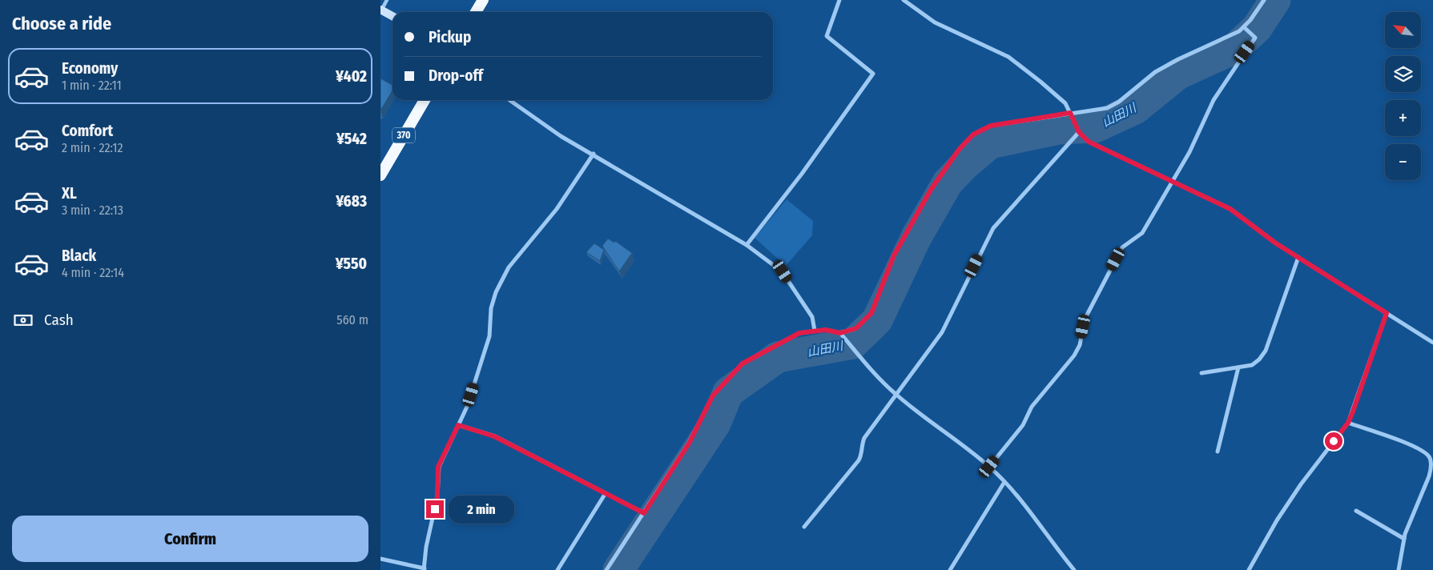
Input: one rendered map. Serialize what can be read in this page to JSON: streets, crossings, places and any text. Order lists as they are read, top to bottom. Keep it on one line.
{"streets":{"highway":["370"]},"water":["山田川"],"north":"top left","page":{"heading":"Choose a ride","map_buttons":["+","−"],"banner":["Pickup","Drop-off"],"list":[{"name":"Economy","note":"1 min · 22:11","value":"¥402"},{"name":"Comfort","note":"2 min · 22:12","value":"¥542"},{"name":"XL","note":"3 min · 22:13","value":"¥683"},{"name":"Black","note":"4 min · 22:14","value":"¥550"}],"pay":["Cash","560 m"],"bubble":"2 min","buttons":"Confirm"}}
